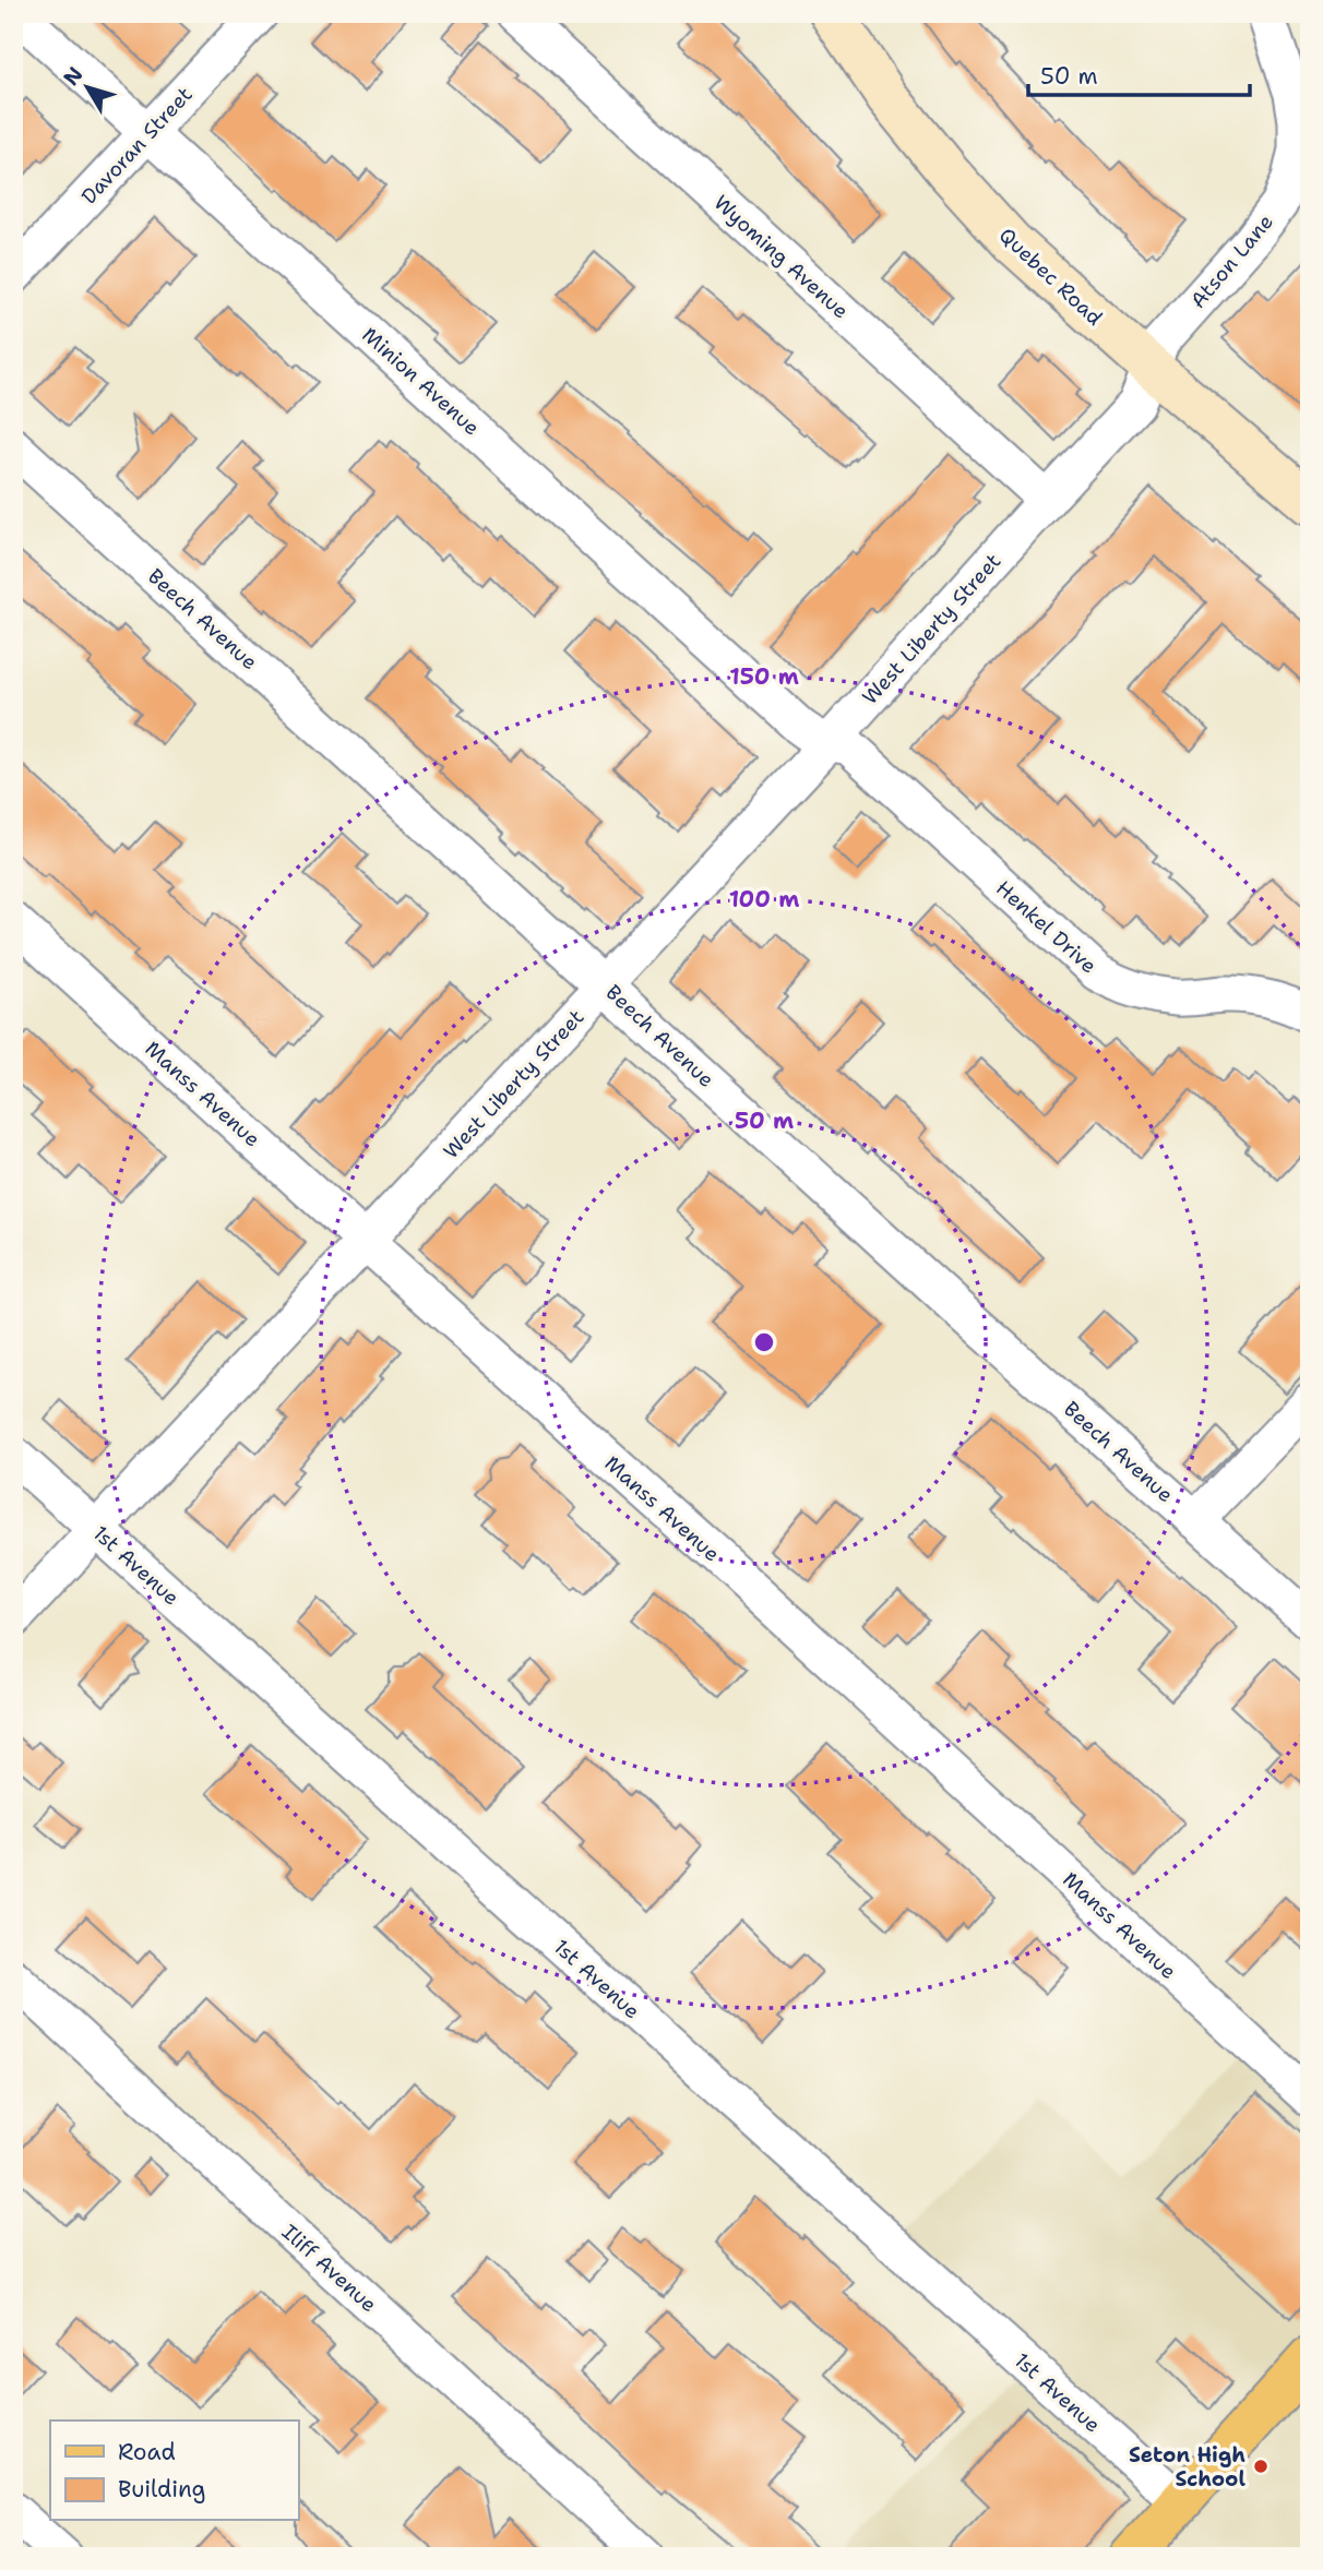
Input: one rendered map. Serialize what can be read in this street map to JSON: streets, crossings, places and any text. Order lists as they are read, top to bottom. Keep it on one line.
{"streets":{"street":["Davoran Street","Wyoming Avenue","Atson Lane","Quebec Road","Minion Avenue","Beech Avenue","West Liberty Street","Henkel Drive","Manss Avenue","1st Avenue","Iliff Avenue"]},"crossings":[["Davoran Street","Minion Avenue"],["Wyoming Avenue","West Liberty Street"],["Atson Lane","Quebec Road"],["Atson Lane","West Liberty Street"],["Quebec Road","West Liberty Street"],["Minion Avenue","West Liberty Street"],["Minion Avenue","Henkel Drive"],["Beech Avenue","West Liberty Street"],["West Liberty Street","Henkel Drive"],["West Liberty Street","Manss Avenue"],["West Liberty Street","1st Avenue"]],"places":["Seton High School"],"legend":["Road","Building"],"scale_bar":"50 m","north":"top left","rings":["150 m","100 m","50 m"]}
